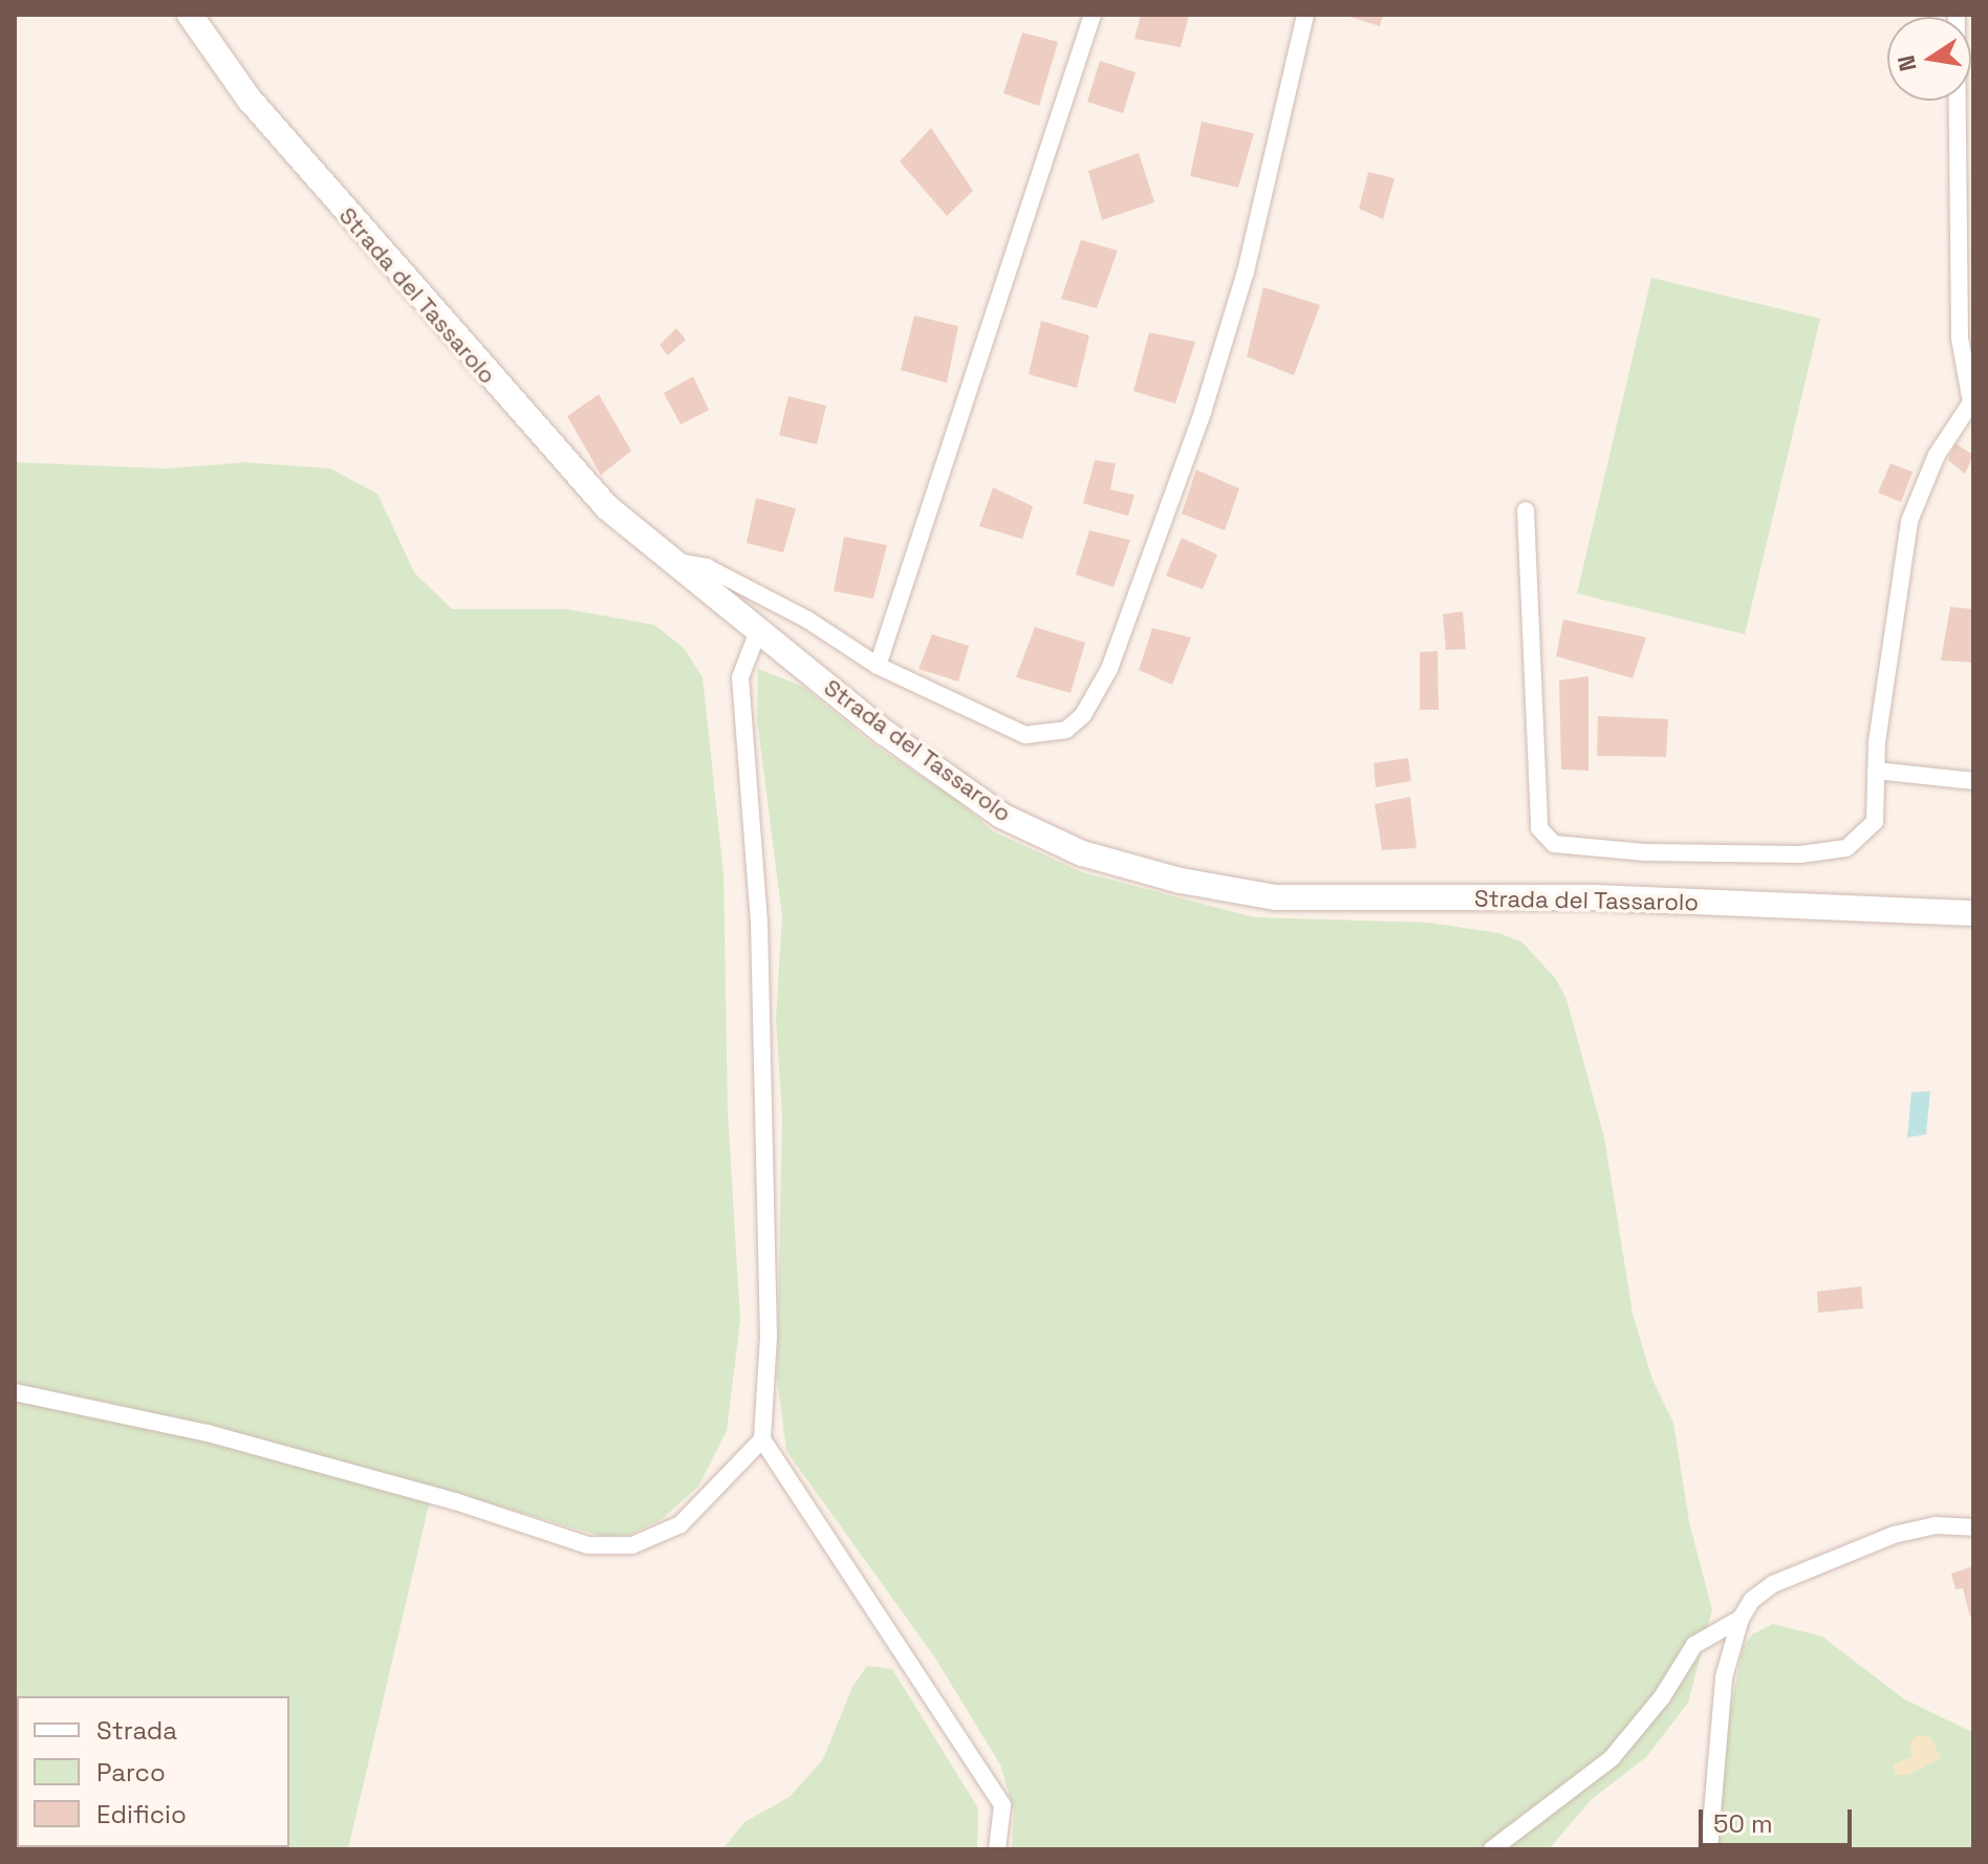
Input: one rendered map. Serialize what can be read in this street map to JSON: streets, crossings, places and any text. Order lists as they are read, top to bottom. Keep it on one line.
{"streets":{"main road":["Strada del Tassarolo"]},"legend":["Strada","Parco","Edificio"],"scale_bar":"50 m","north":"left"}
